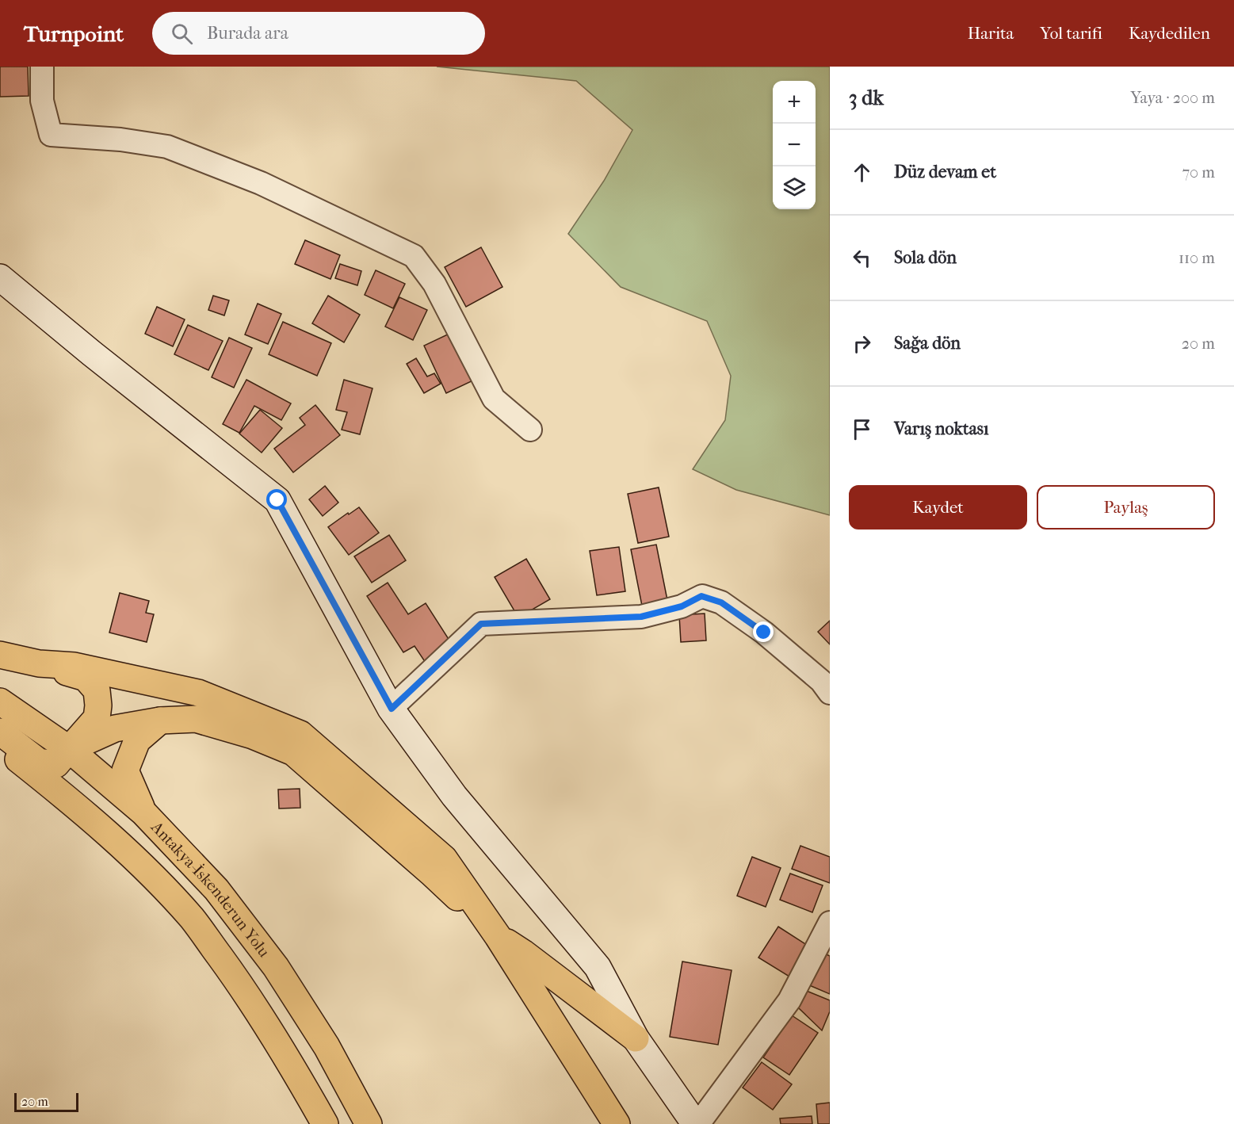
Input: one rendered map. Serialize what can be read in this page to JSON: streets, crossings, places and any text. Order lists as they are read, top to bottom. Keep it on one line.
{"streets":{"highway":["Antakya-İskenderun Yolu"]},"scale_bar":"20 m","page":{"header":"Turnpoint","search":"Burada ara","nav":["Harita","Yol tarifi","Kaydedilen"],"heading":["3 dk","Yaya · 200 m"],"map_buttons":["+","−"],"list":[["Düz devam et","70 m"],["Sola dön","110 m"],["Sağa dön","20 m"],"Varış noktası"],"buttons":["Kaydet","Paylaş"],"scale":"20 m"}}
